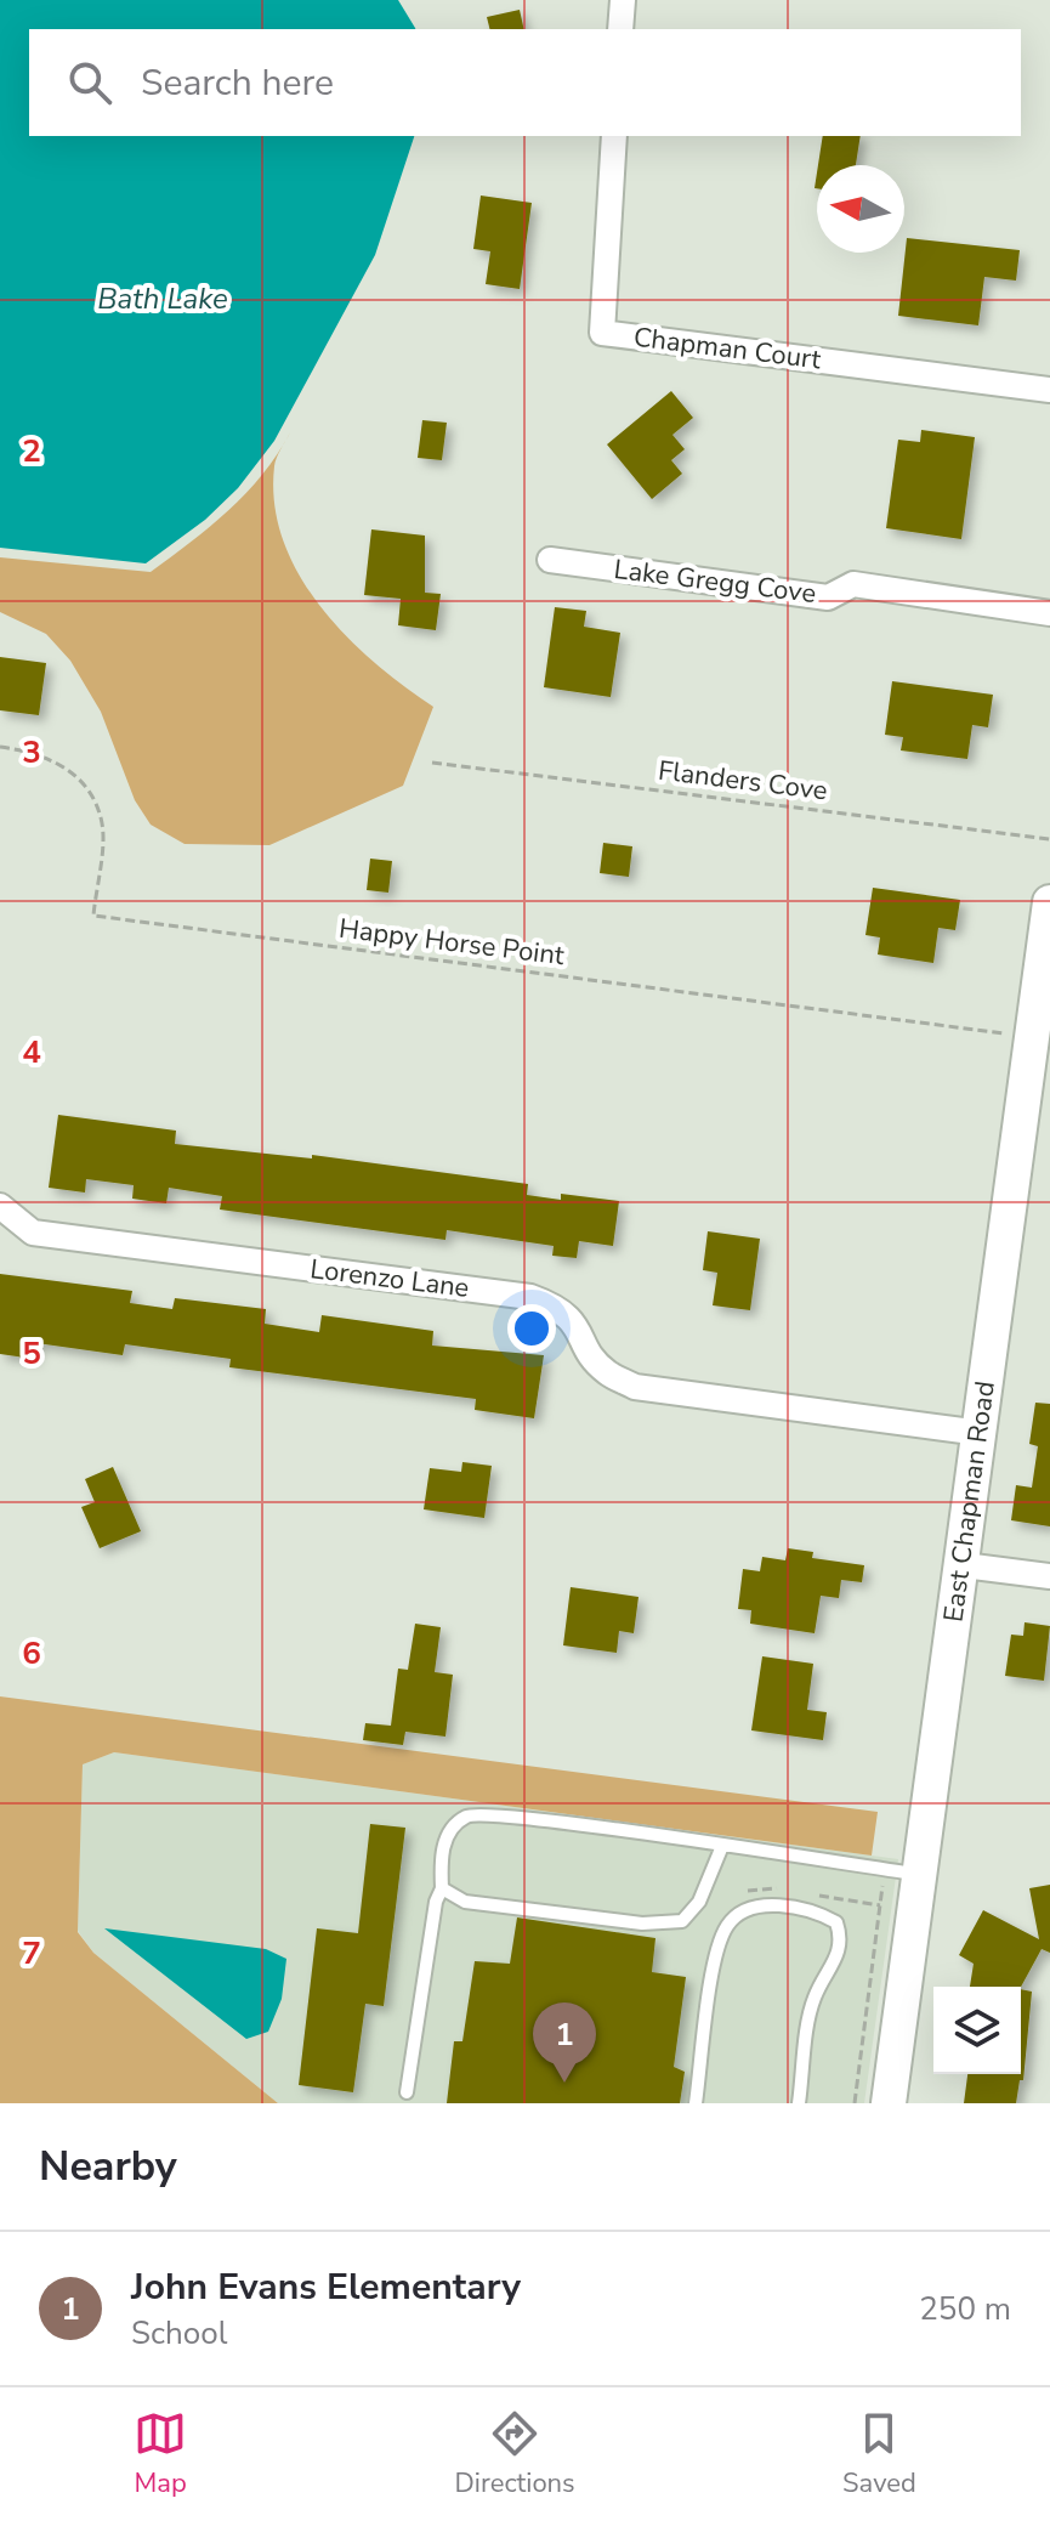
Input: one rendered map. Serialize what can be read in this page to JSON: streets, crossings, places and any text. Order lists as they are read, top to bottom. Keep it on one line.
{"streets":{"street":["Chapman Court","Lake Gregg Cove","Lorenzo Lane","East Chapman Road"],"path":["Flanders Cove","Happy Horse Point"]},"crossings":[["Happy Horse Point","East Chapman Road"],["Lorenzo Lane","East Chapman Road"]],"water":["Bath Lake"],"north":"left","page":{"search":"Search here","pins":"1","heading":"Nearby","list":[{"mark":"1","name":"John Evans Elementary","note":"School","value":"250 m"}],"nav":["Map","Directions","Saved"]},"grid":{"rows":["2","3","4","5","6","7"]}}
